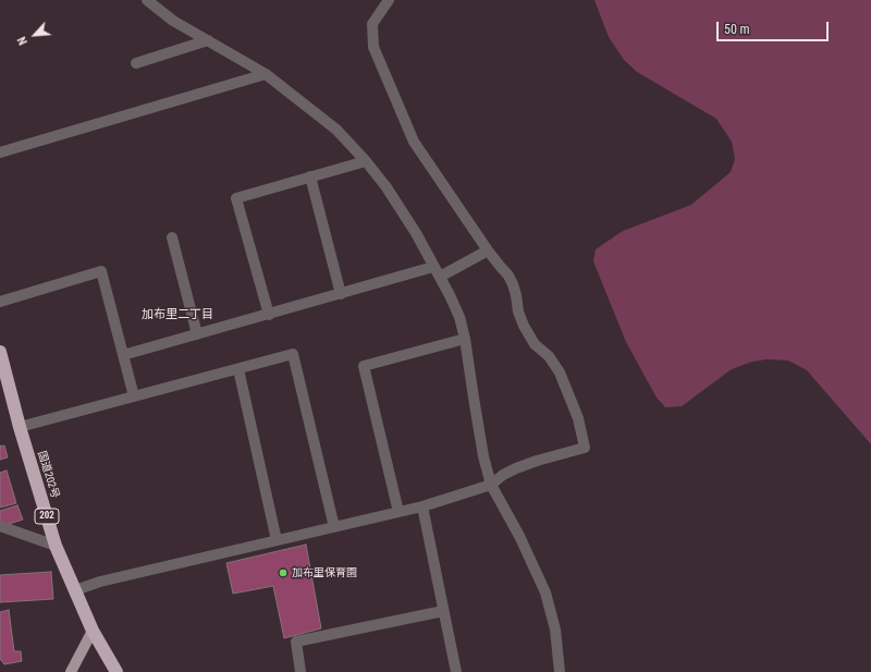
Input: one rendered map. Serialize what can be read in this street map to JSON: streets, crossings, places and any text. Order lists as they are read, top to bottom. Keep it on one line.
{"streets":{"highway":["国道202号","202"]},"districts":["加布里二丁目"],"places":["加布里保育園"],"scale_bar":"50 m","north":"bottom left"}
